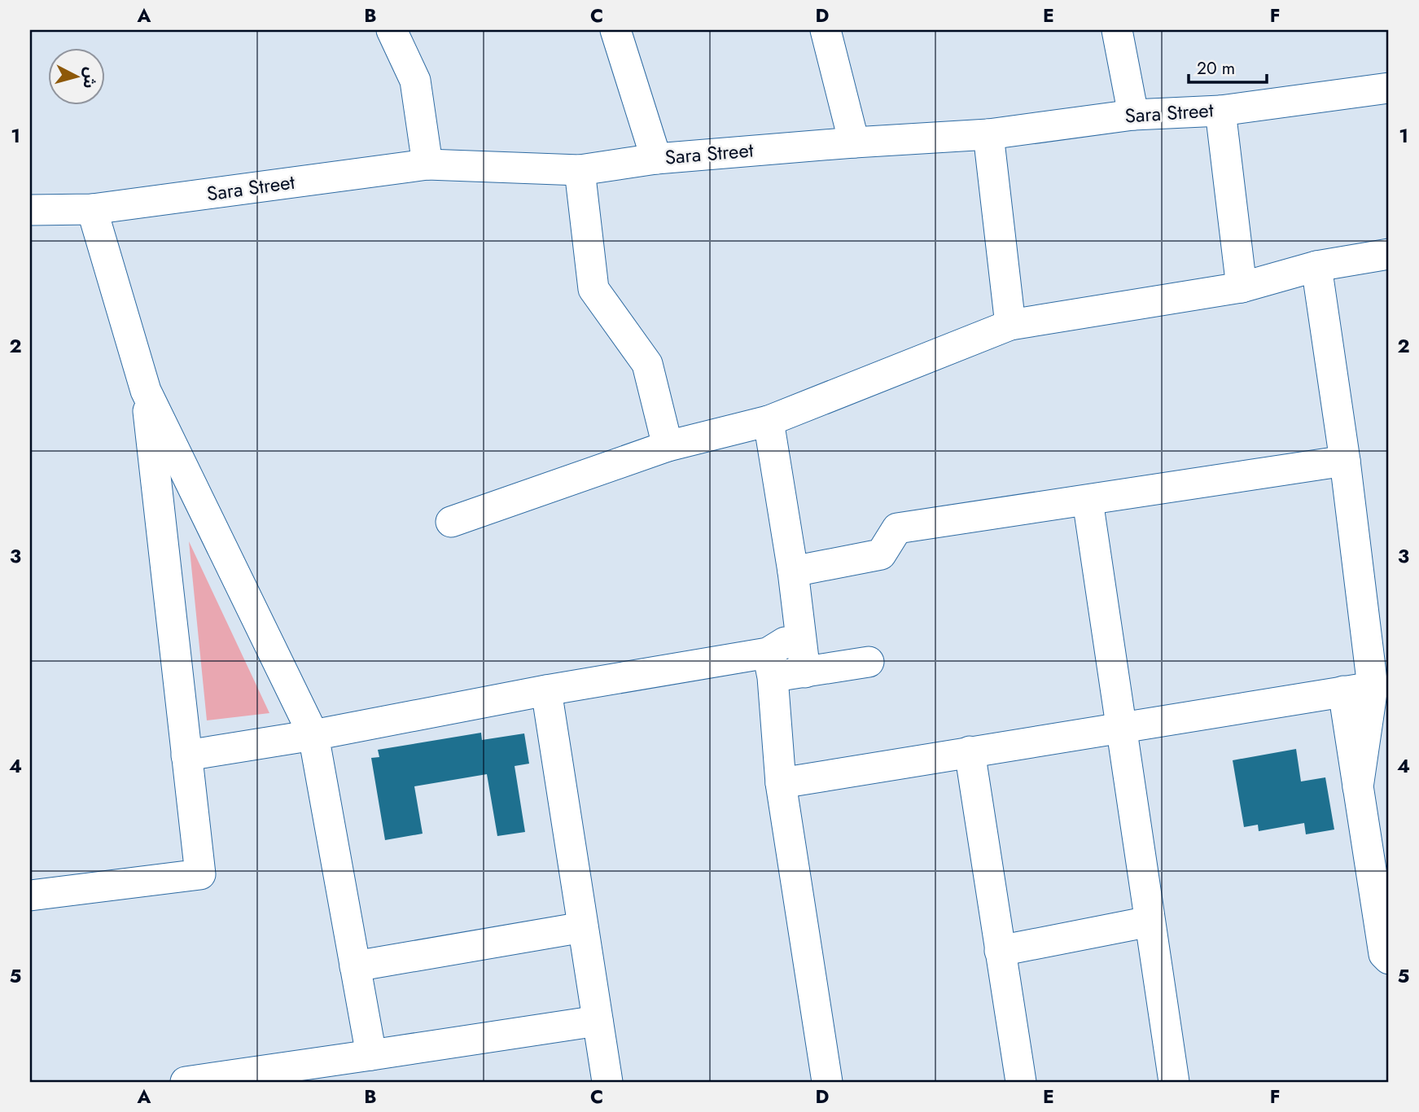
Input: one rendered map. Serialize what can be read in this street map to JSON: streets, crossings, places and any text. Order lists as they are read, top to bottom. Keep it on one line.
{"streets":{"street":["Sara Street"]},"scale_bar":"20 m","north":"right","grid":{"columns":["A","B","C","D","E","F"],"rows":["1","2","3","4","5"]}}
